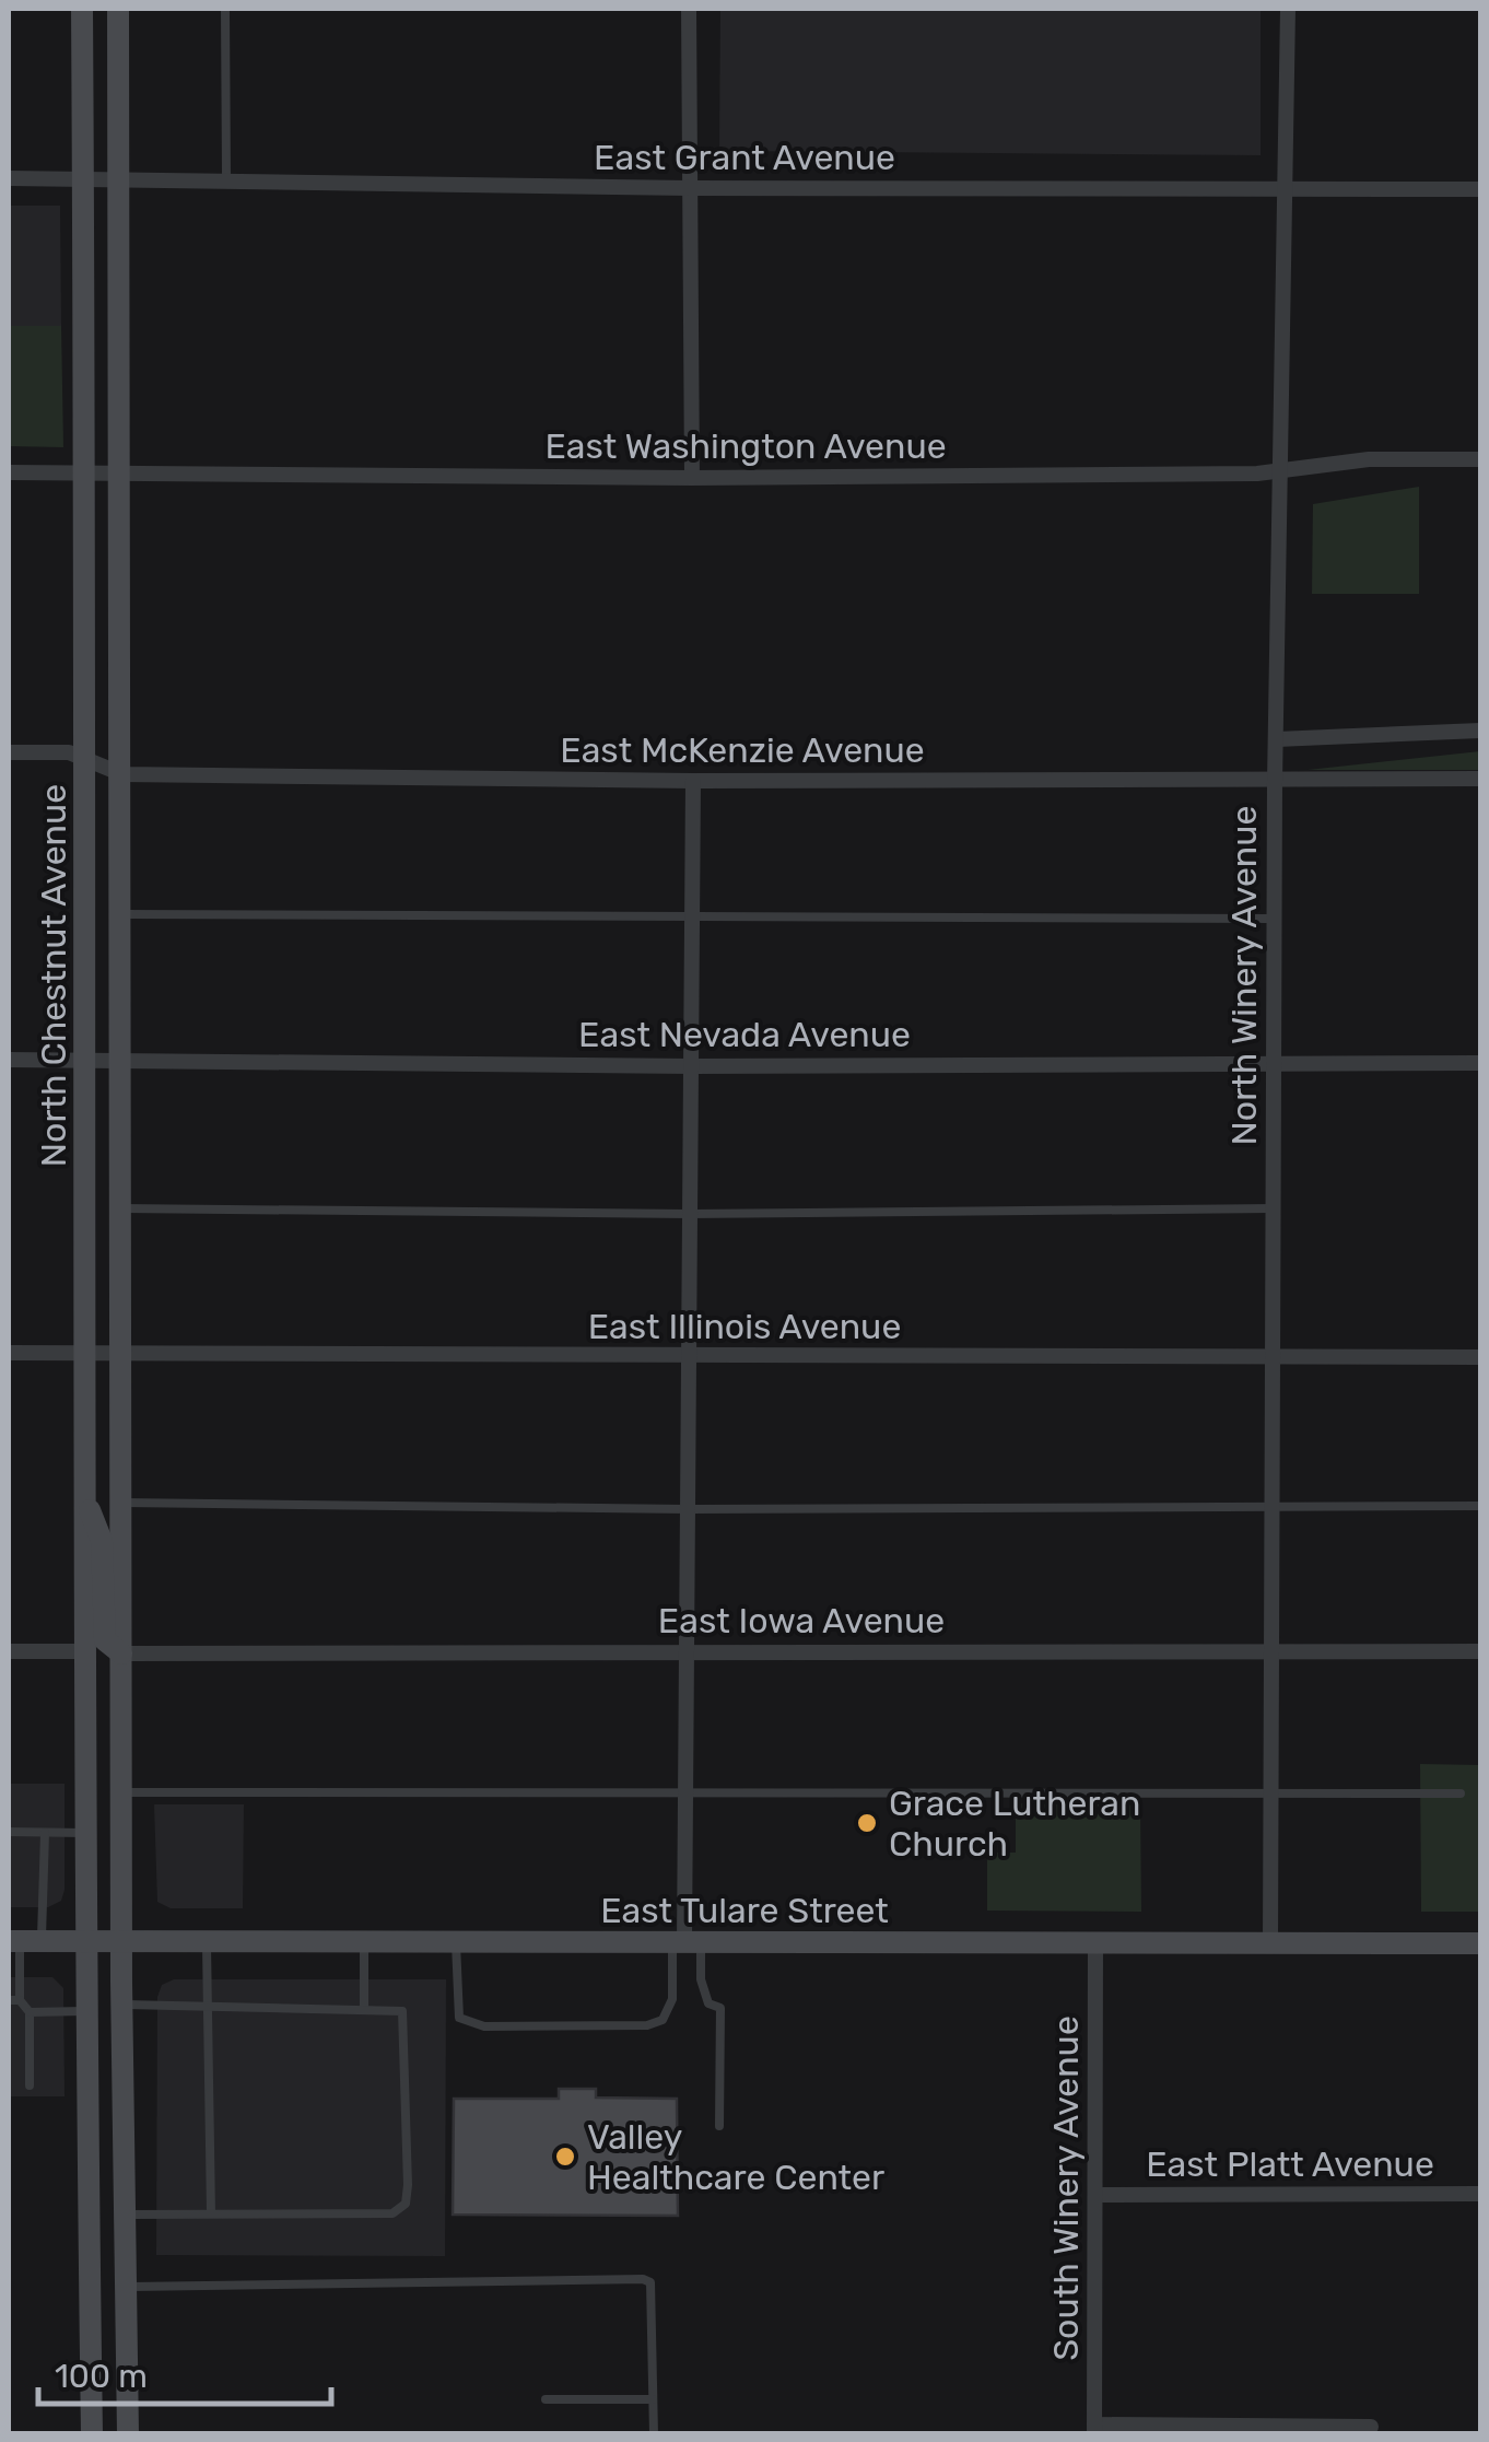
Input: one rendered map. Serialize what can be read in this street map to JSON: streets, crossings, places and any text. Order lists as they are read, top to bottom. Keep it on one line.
{"streets":{"main road":["North Chestnut Avenue","East Tulare Street"],"street":["East Grant Avenue","East Washington Avenue","East McKenzie Avenue","North Winery Avenue","East Nevada Avenue","East Illinois Avenue","East Iowa Avenue","East Platt Avenue","South Winery Avenue"]},"crossings":[["East Grant Avenue","North Chestnut Avenue"],["East Grant Avenue","North Winery Avenue"],["East Washington Avenue","North Chestnut Avenue"],["East Washington Avenue","North Winery Avenue"],["East McKenzie Avenue","North Chestnut Avenue"],["East McKenzie Avenue","North Winery Avenue"],["North Chestnut Avenue","East Nevada Avenue"],["North Chestnut Avenue","East Illinois Avenue"],["North Chestnut Avenue","East Iowa Avenue"],["North Chestnut Avenue","East Tulare Street"],["North Winery Avenue","East Nevada Avenue"],["North Winery Avenue","East Illinois Avenue"],["North Winery Avenue","East Iowa Avenue"],["North Winery Avenue","East Tulare Street"],["East Tulare Street","South Winery Avenue"],["East Platt Avenue","South Winery Avenue"]],"places":["Grace Lutheran Church","Valley Healthcare Center"],"scale_bar":"100 m"}
